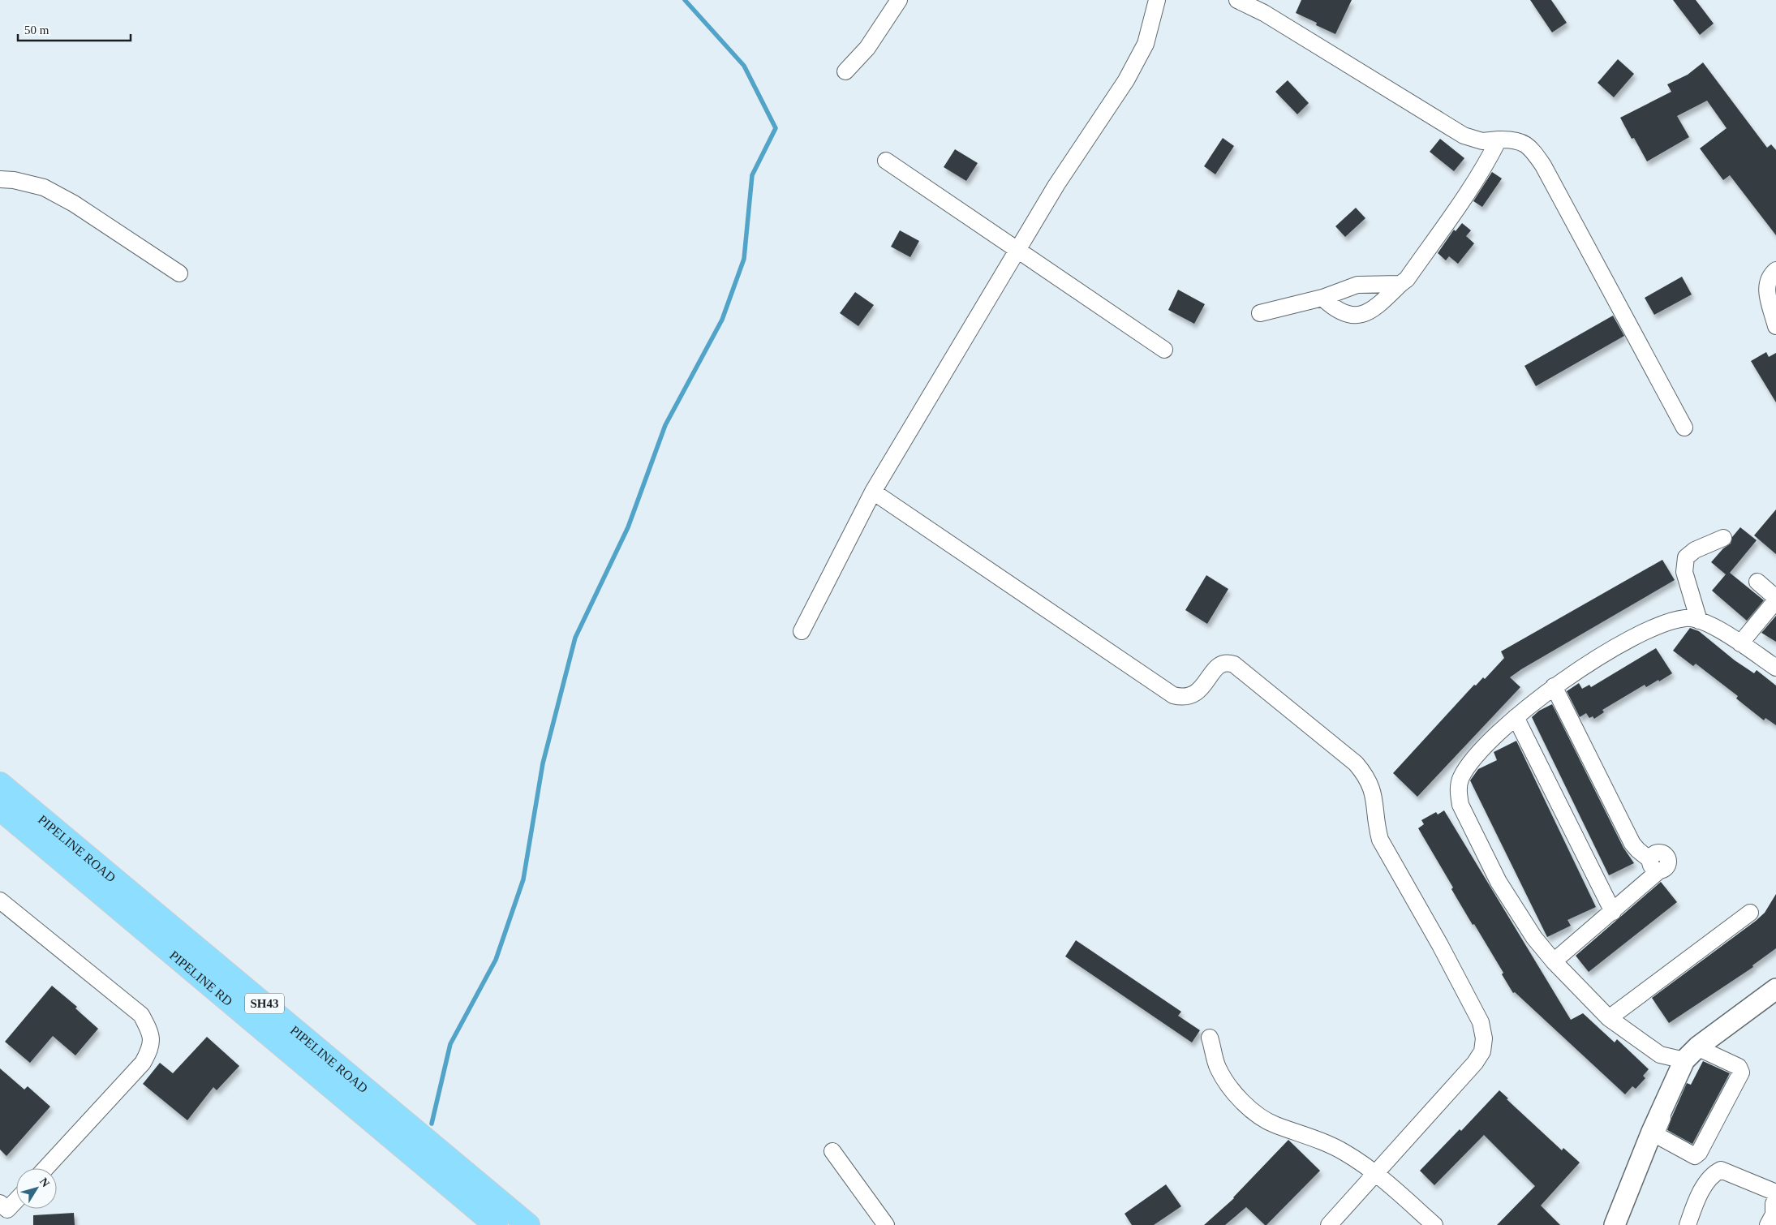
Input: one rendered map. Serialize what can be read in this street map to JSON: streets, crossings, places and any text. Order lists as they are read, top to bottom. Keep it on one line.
{"streets":{"main road":["PIPELINE ROAD","PIPELINE RD","SH43"]},"scale_bar":"50 m","north":"top right"}
